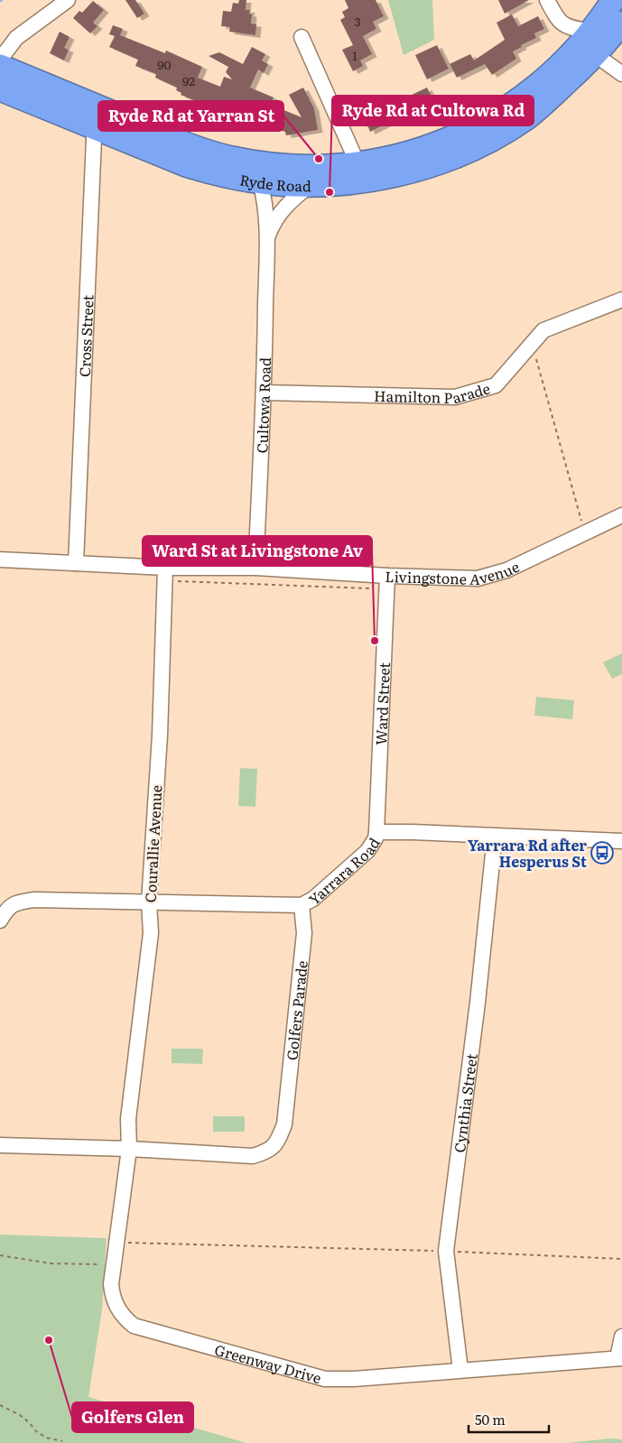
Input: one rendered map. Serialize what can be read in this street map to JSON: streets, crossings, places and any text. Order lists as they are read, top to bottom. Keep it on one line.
{"streets":{"highway":["Ryde Road"],"street":["Cross Street","Hamilton Parade","Cultowa Road","Livingstone Avenue","Ward Street","Courallie Avenue","Yarrara Road","Golfers Parade","Cynthia Street","Greenway Drive"]},"crossings":[["Ryde Road","Cross Street"],["Ryde Road","Cultowa Road"],["Cross Street","Livingstone Avenue"],["Hamilton Parade","Cultowa Road"],["Cultowa Road","Livingstone Avenue"],["Livingstone Avenue","Ward Street"],["Livingstone Avenue","Courallie Avenue"],["Ward Street","Yarrara Road"],["Courallie Avenue","Greenway Drive"],["Yarrara Road","Golfers Parade"],["Yarrara Road","Cynthia Street"],["Golfers Parade","Greenway Drive"],["Cynthia Street","Greenway Drive"]],"places":{"other":["Ryde Rd at Yarran St","Ryde Rd at Cultowa Rd","Ward St at Livingstone Av","Golfers Glen"],"bus stop":["Yarrara Rd after Hesperus St"]},"house_numbers":["3","1","90","92"],"scale_bar":"50 m"}
